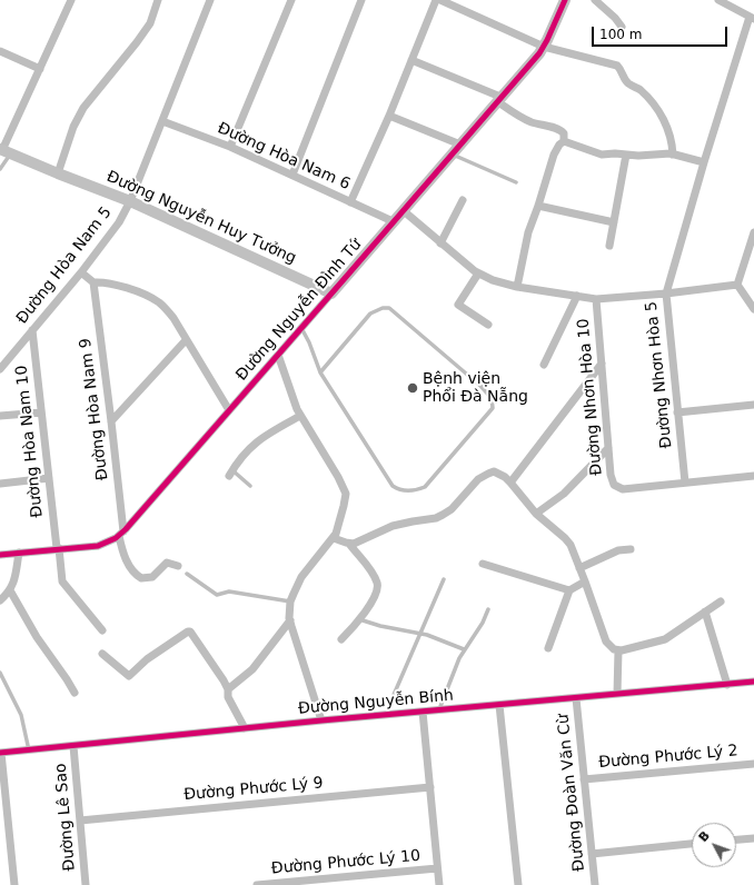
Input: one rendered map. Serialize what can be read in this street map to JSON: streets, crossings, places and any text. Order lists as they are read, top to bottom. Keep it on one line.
{"streets":{"street":["Đường Hòa Nam 6","Đường Nguyễn Huy Tưởng","Đường Hòa Nam 5","Đường Nguyễn Đình Tứ","Đường Nhơn Hòa 5","Đường Nhơn Hòa 10","Đường Hòa Nam 9","Đường Hòa Nam 10","Đường Nguyễn Bính","Đường Phước Lý 2","Đường Phước Lý 9","Đường Đoàn Văn Cừ","Đường Lê Sao","Đường Phước Lý 10"]},"crossings":[["Đường Hòa Nam 6","Đường Hòa Nam 5"],["Đường Hòa Nam 6","Đường Nguyễn Đình Tứ"],["Đường Nguyễn Huy Tưởng","Đường Hòa Nam 5"],["Đường Nguyễn Huy Tưởng","Đường Nguyễn Đình Tứ"],["Đường Hòa Nam 5","Đường Hòa Nam 10"],["Đường Nguyễn Đình Tứ","Đường Hòa Nam 9"],["Đường Nguyễn Đình Tứ","Đường Hòa Nam 10"],["Đường Nhơn Hòa 5","Đường Nhơn Hòa 10"],["Đường Nguyễn Bính","Đường Đoàn Văn Cừ"],["Đường Nguyễn Bính","Đường Lê Sao"],["Đường Phước Lý 2","Đường Đoàn Văn Cừ"],["Đường Phước Lý 9","Đường Lê Sao"]],"places":["Bệnh viện Phổi Đà Nẵng"],"scale_bar":"100 m","north":"top left"}
